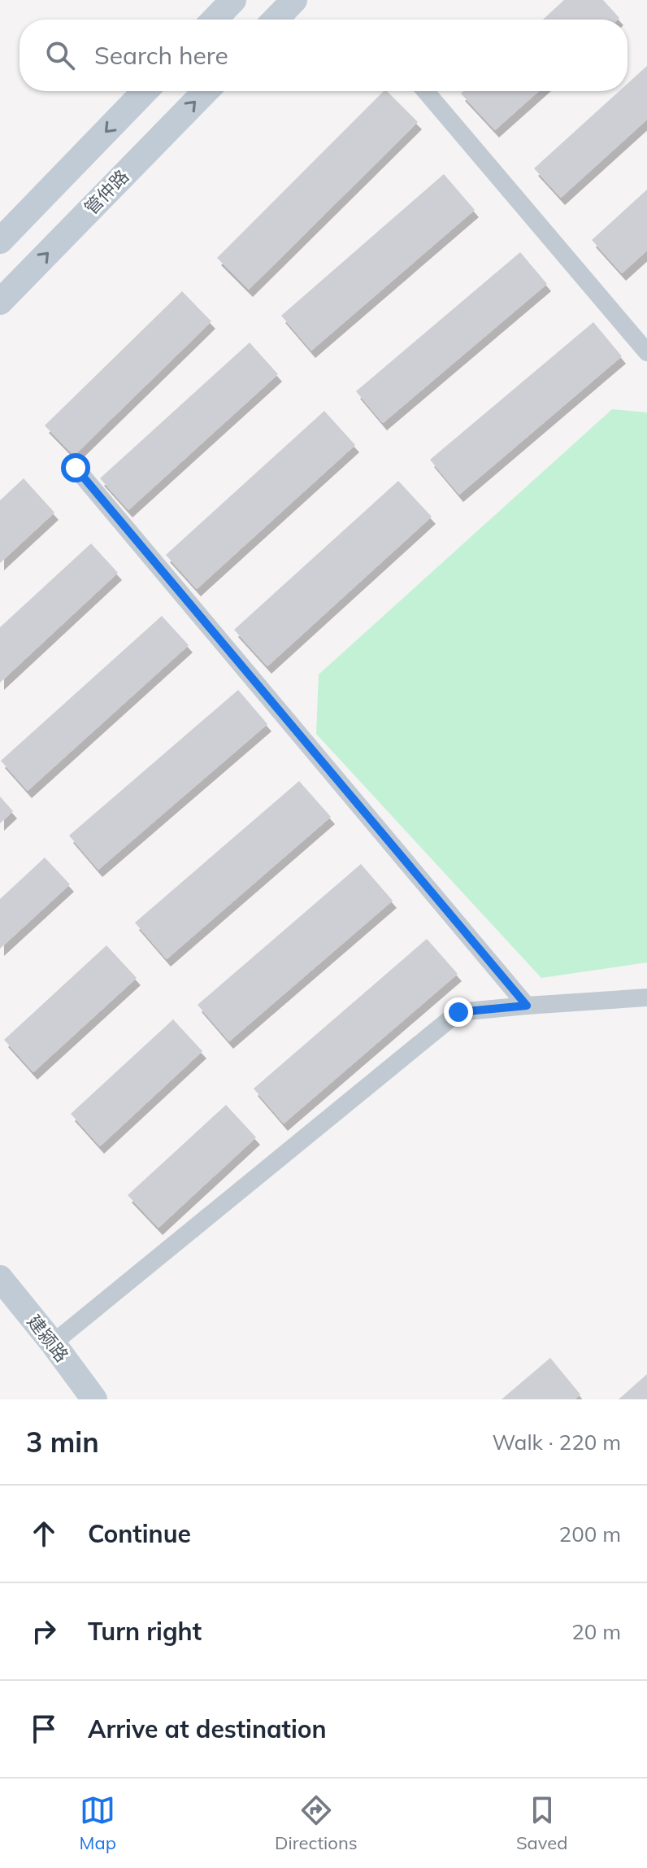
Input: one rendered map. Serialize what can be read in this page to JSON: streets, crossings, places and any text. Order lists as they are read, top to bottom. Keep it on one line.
{"streets":{"street":["管仲路","建颍路"]},"page":{"search":"Search here","heading":["3 min","Walk · 220 m"],"list":[["Continue","200 m"],["Turn right","20 m"],"Arrive at destination"],"nav":["Map","Directions","Saved"]}}
